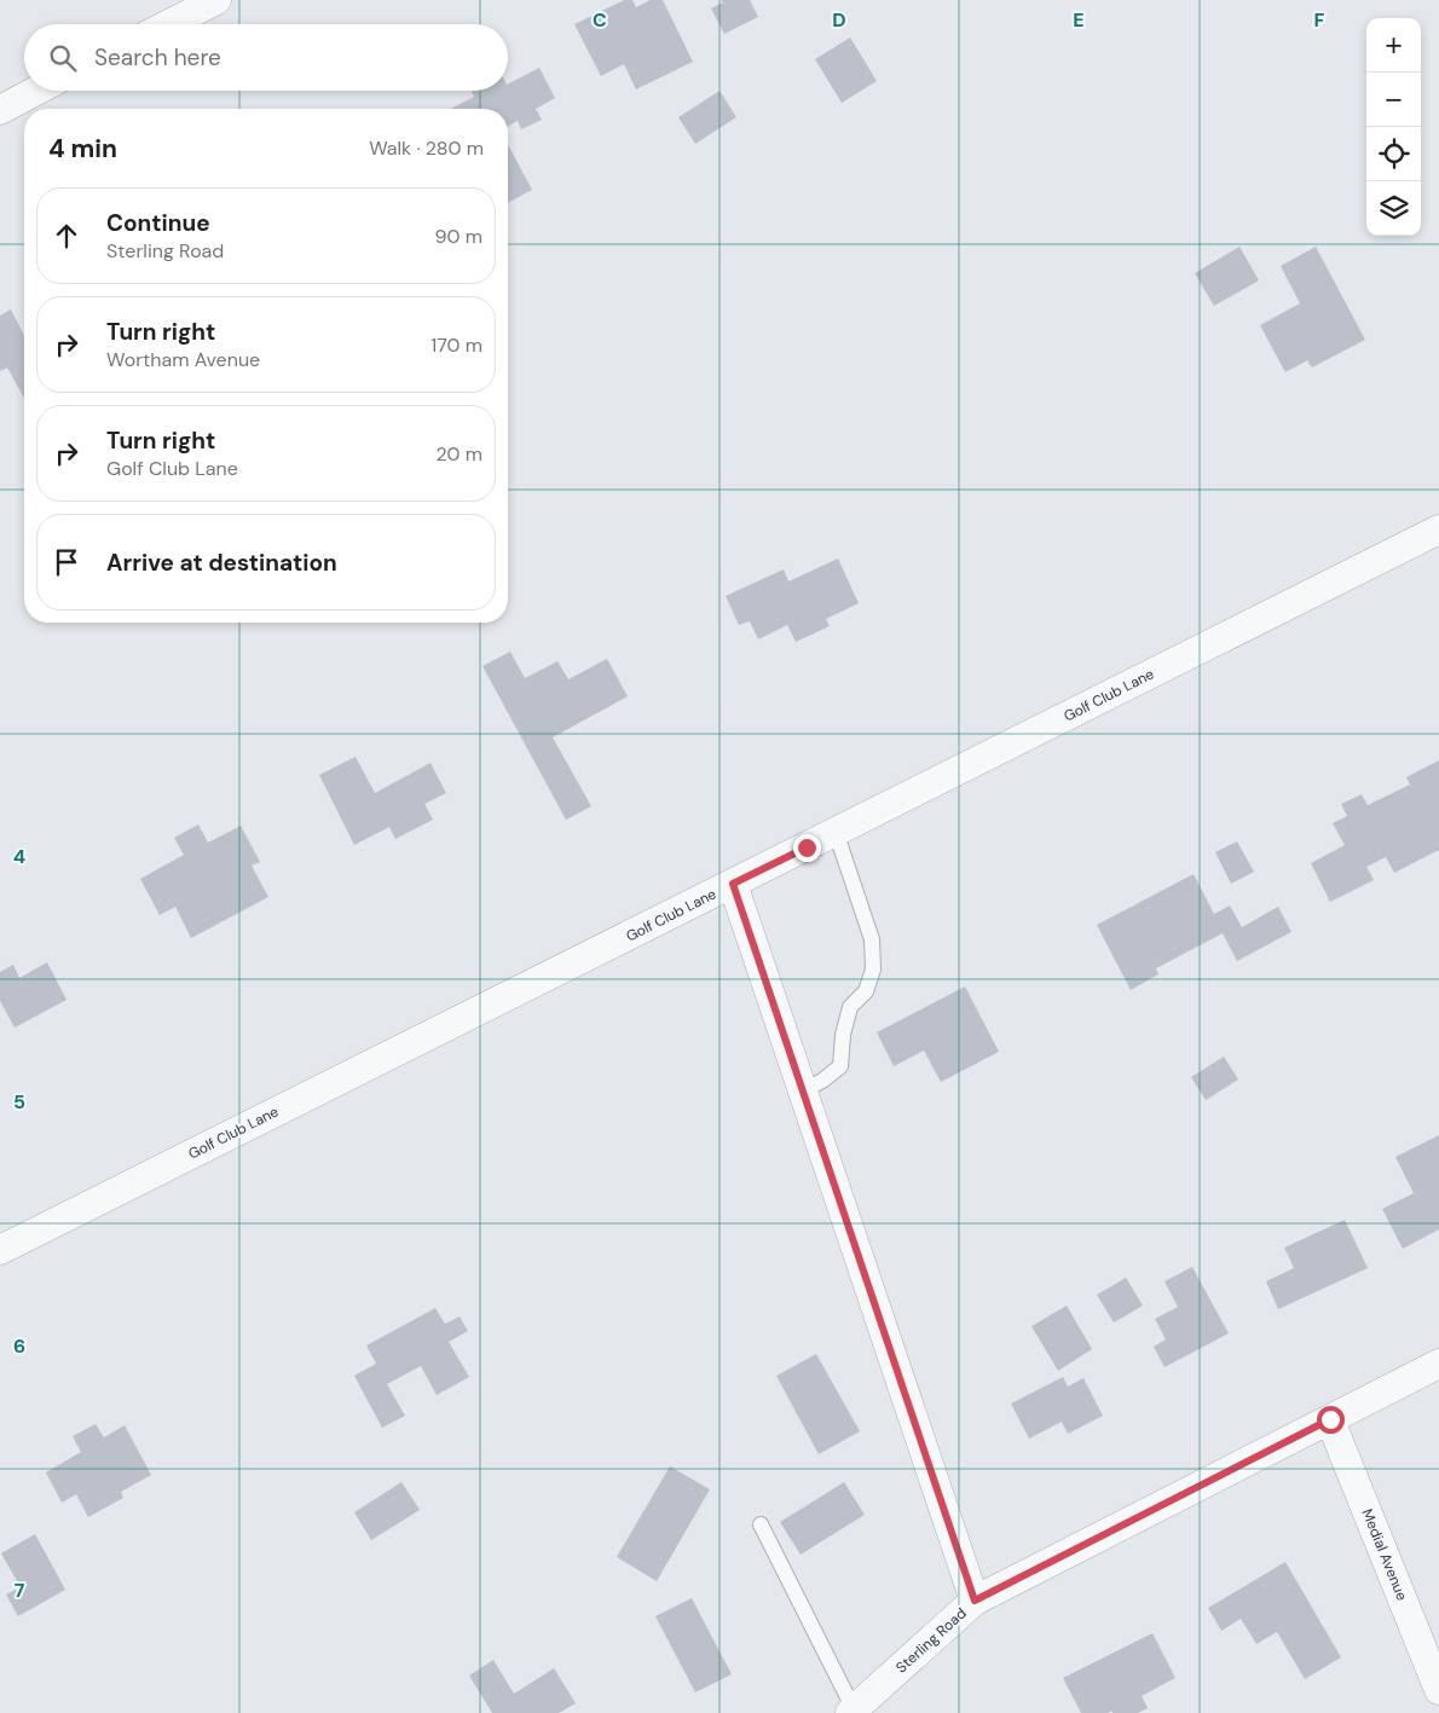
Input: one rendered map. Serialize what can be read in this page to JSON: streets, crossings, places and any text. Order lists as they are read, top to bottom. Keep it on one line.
{"streets":{"street":["Golf Club Lane","Medial Avenue","Sterling Road"]},"crossings":[["Medial Avenue","Sterling Road"]],"page":{"map_buttons":["+","−"],"search":"Search here","heading":["4 min","Walk · 280 m"],"list":[["Continue","Sterling Road","90 m"],["Turn right","Wortham Avenue","170 m"],["Turn right","Golf Club Lane","20 m"],"Arrive at destination"]},"grid":{"columns":["C","D","E","F"],"rows":["4","5","6","7"]}}
